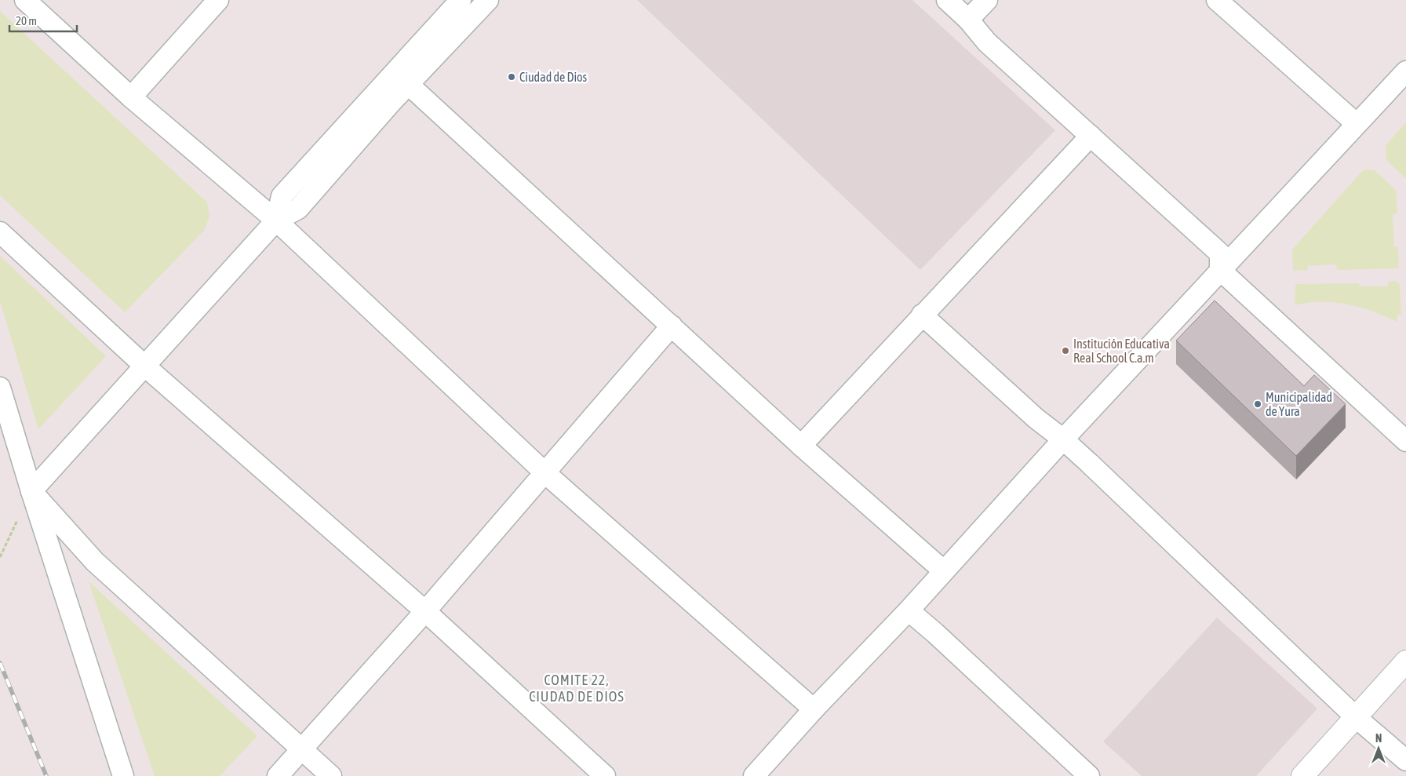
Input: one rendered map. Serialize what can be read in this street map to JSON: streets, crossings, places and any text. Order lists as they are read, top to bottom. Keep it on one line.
{"districts":["COMITE 22, CIUDAD DE DIOS"],"places":["Ciudad de Dios","Institución Educativa Real School C.a.m","Municipalidad de Yura"],"scale_bar":"20 m","north":"top"}
